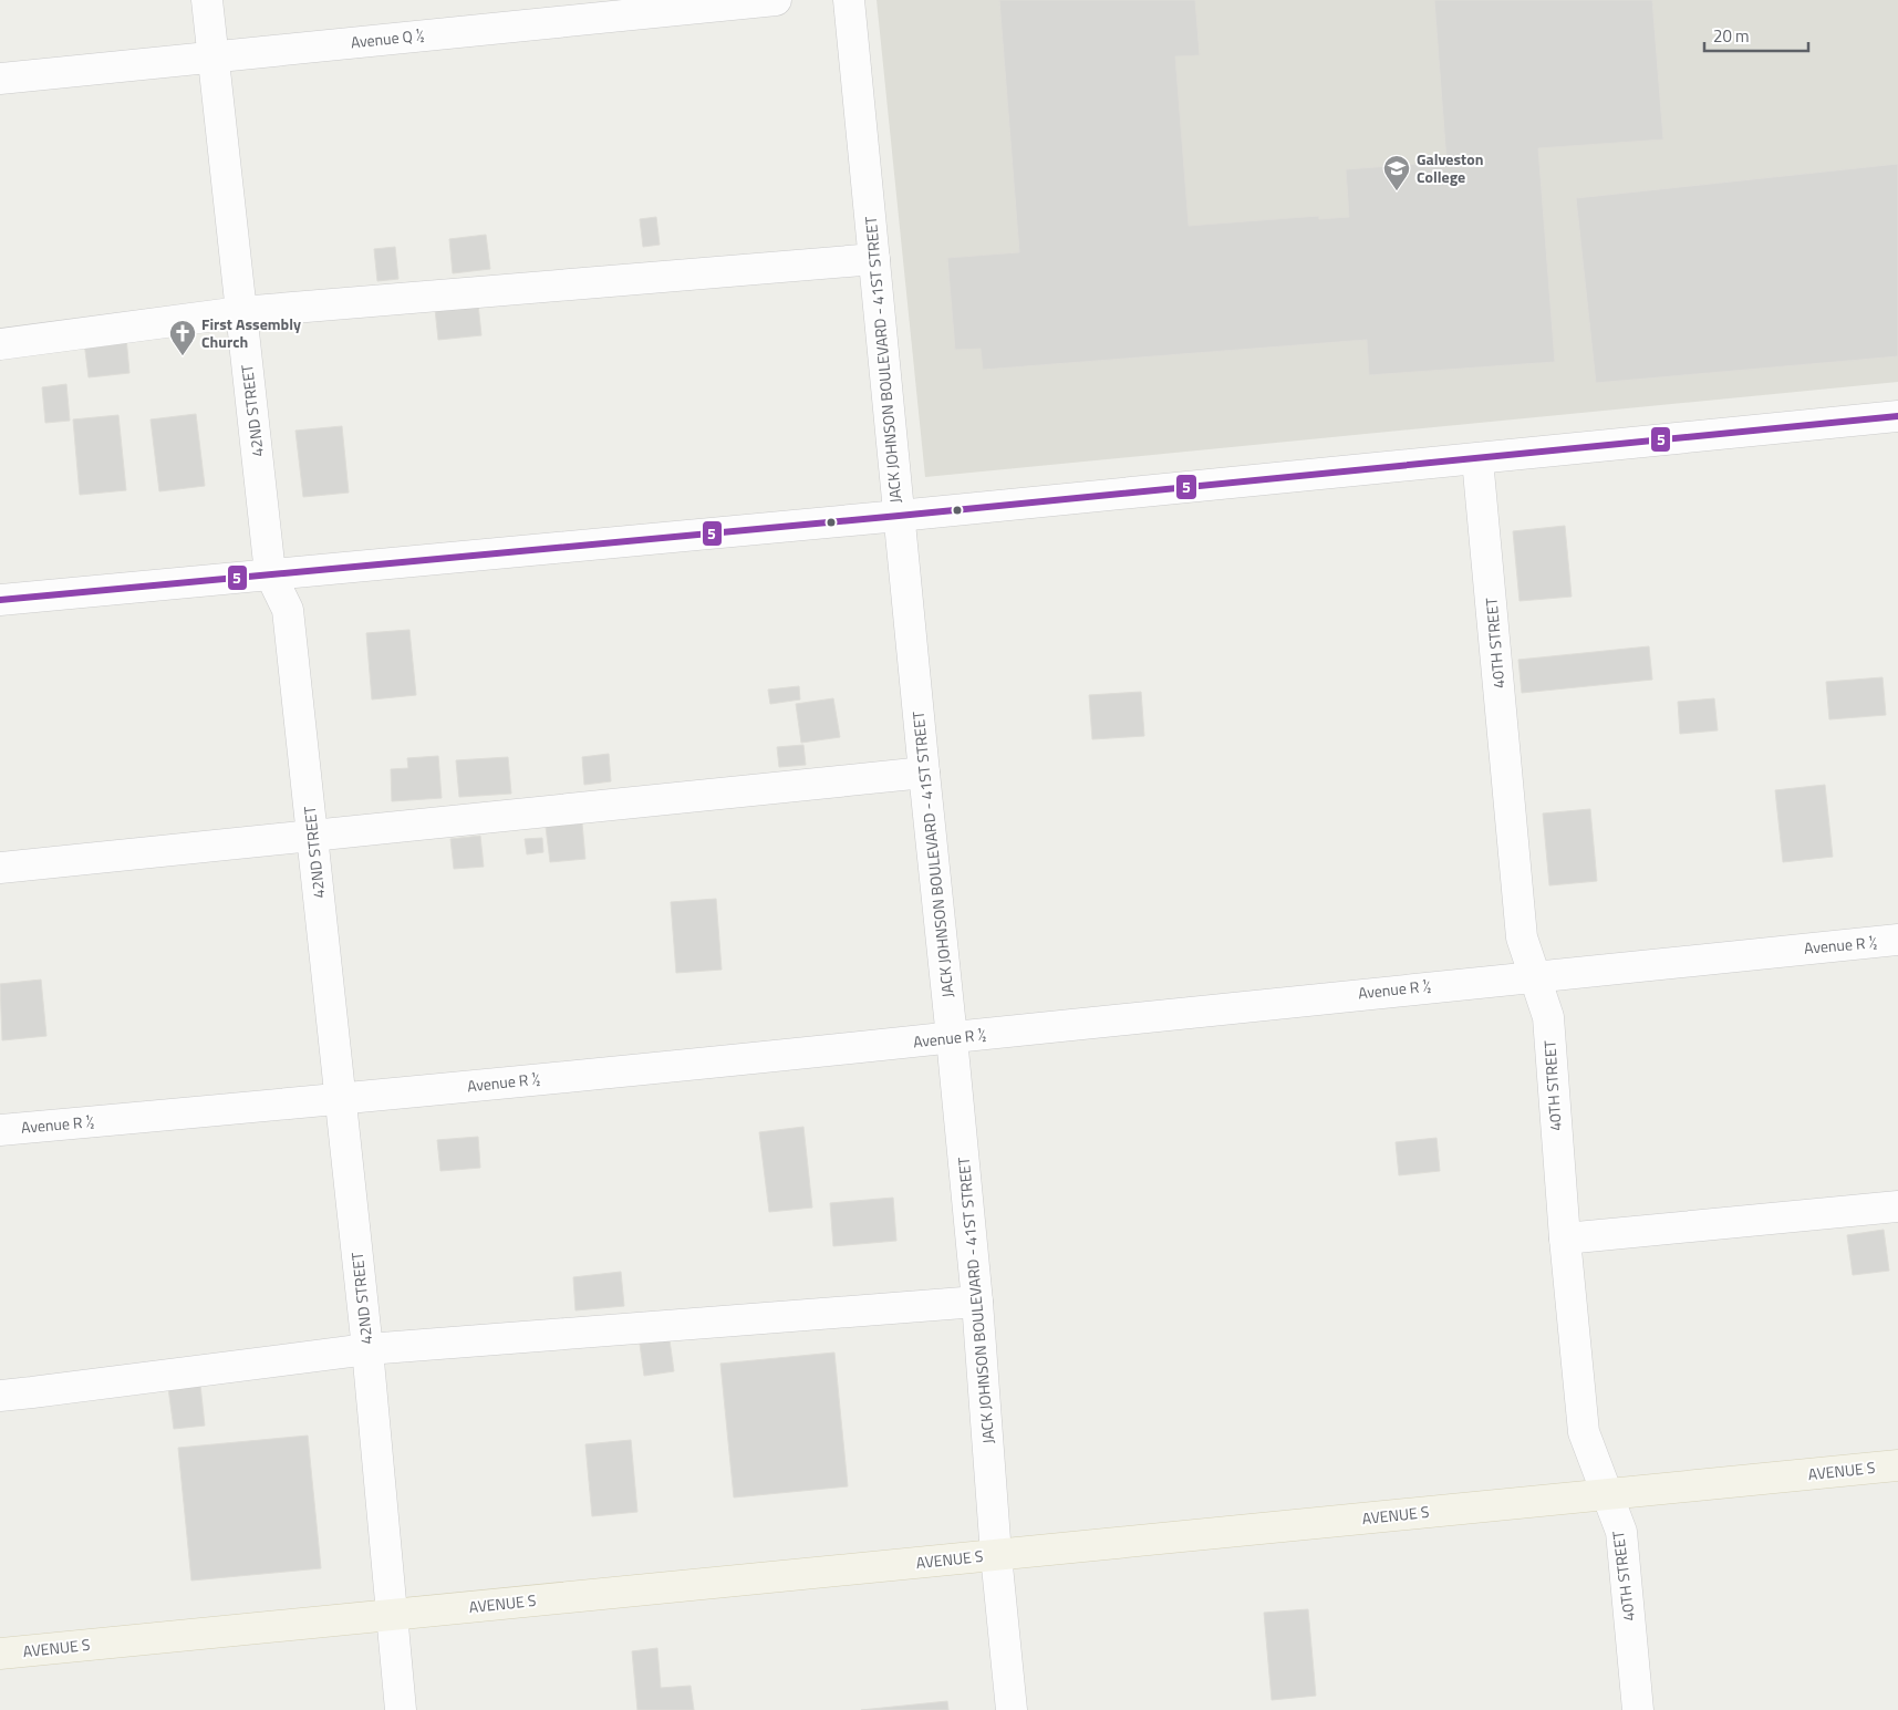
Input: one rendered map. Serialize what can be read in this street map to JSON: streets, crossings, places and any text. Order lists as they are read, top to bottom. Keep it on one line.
{"streets":{"main road":["AVENUE S"],"street":["Avenue Q ½","JACK JOHNSON BOULEVARD - 41ST STREET","42ND STREET","40TH STREET","Avenue R ½"]},"crossings":[["Avenue Q ½","42ND STREET"],["JACK JOHNSON BOULEVARD - 41ST STREET","Avenue R ½"],["JACK JOHNSON BOULEVARD - 41ST STREET","AVENUE S"],["42ND STREET","Avenue R ½"],["42ND STREET","AVENUE S"],["40TH STREET","Avenue R ½"],["40TH STREET","AVENUE S"]],"places":{"school or university":["Galveston College"],"church":["First Assembly Church"]},"lines":["transit line 5"],"scale_bar":"20 m"}
